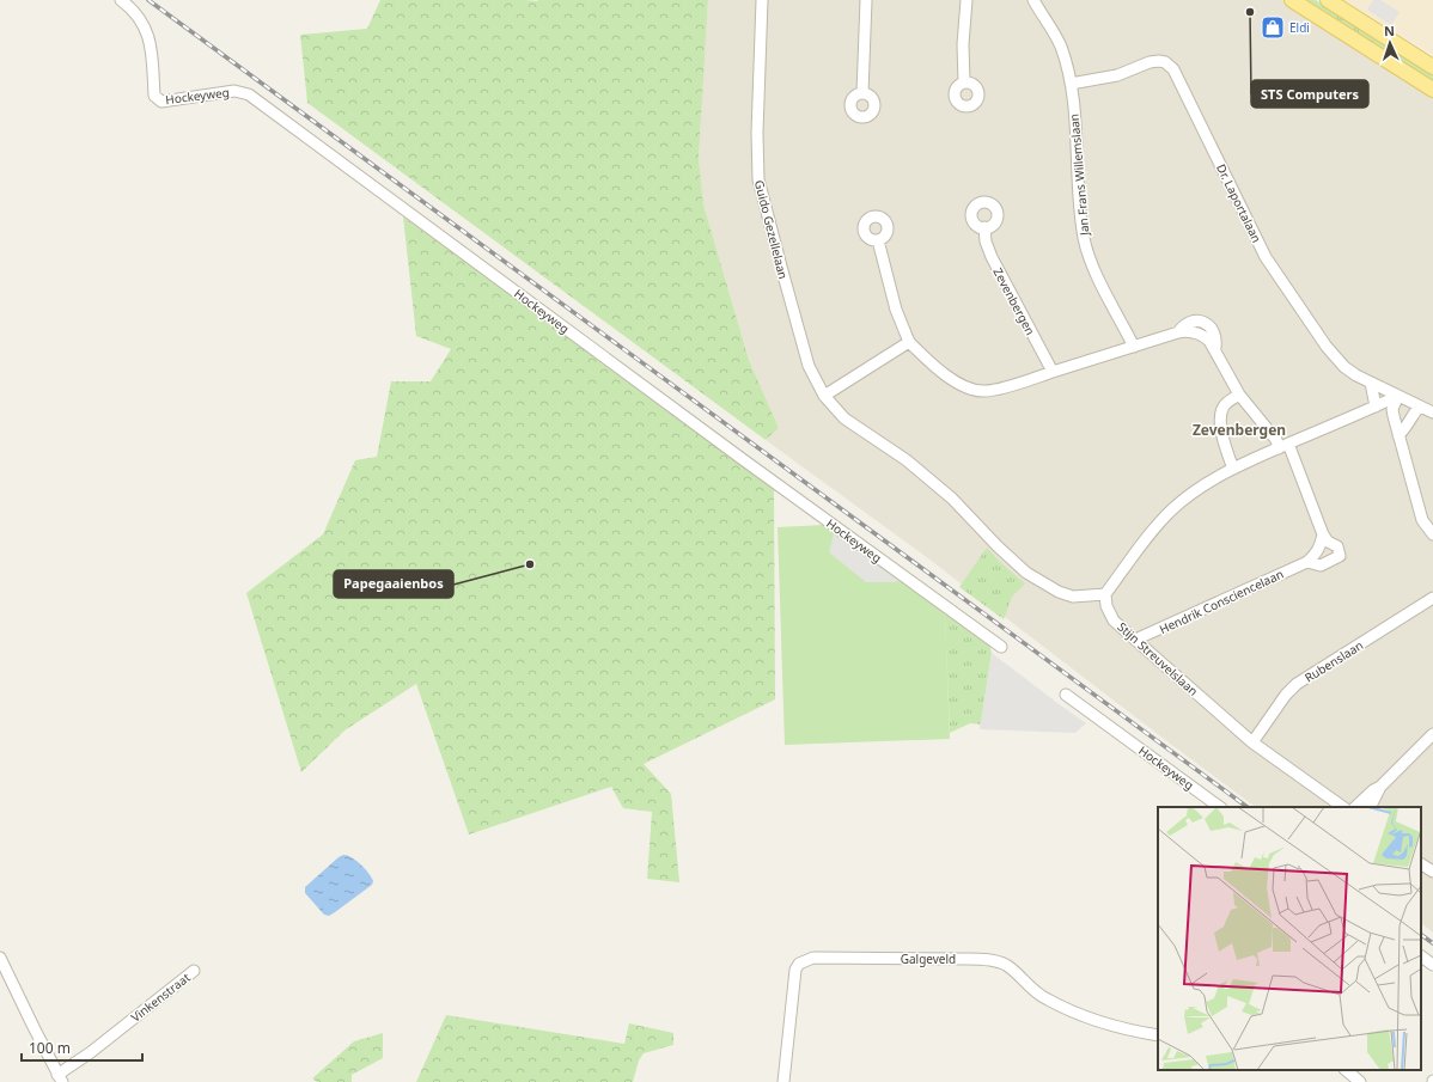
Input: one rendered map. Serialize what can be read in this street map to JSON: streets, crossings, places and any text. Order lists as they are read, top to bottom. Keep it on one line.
{"streets":{"street":["Hockeyweg","Jan Frans Willemslaan","Dr. Laportalaan","Guido Gezellelaan","Zevenbergen","Hendrik Consciencelaan","Stijn Streuvelslaan","Rubenslaan","Galgeveld","Vinkenstraat"]},"crossings":[["Jan Frans Willemslaan","Dr. Laportalaan"],["Hendrik Consciencelaan","Stijn Streuvelslaan"],["Stijn Streuvelslaan","Rubenslaan"]],"districts":["Zevenbergen"],"places":{"other":["STS Computers","Papegaaienbos"],"shop":["Eldi"]},"scale_bar":"100 m","north":"top"}
